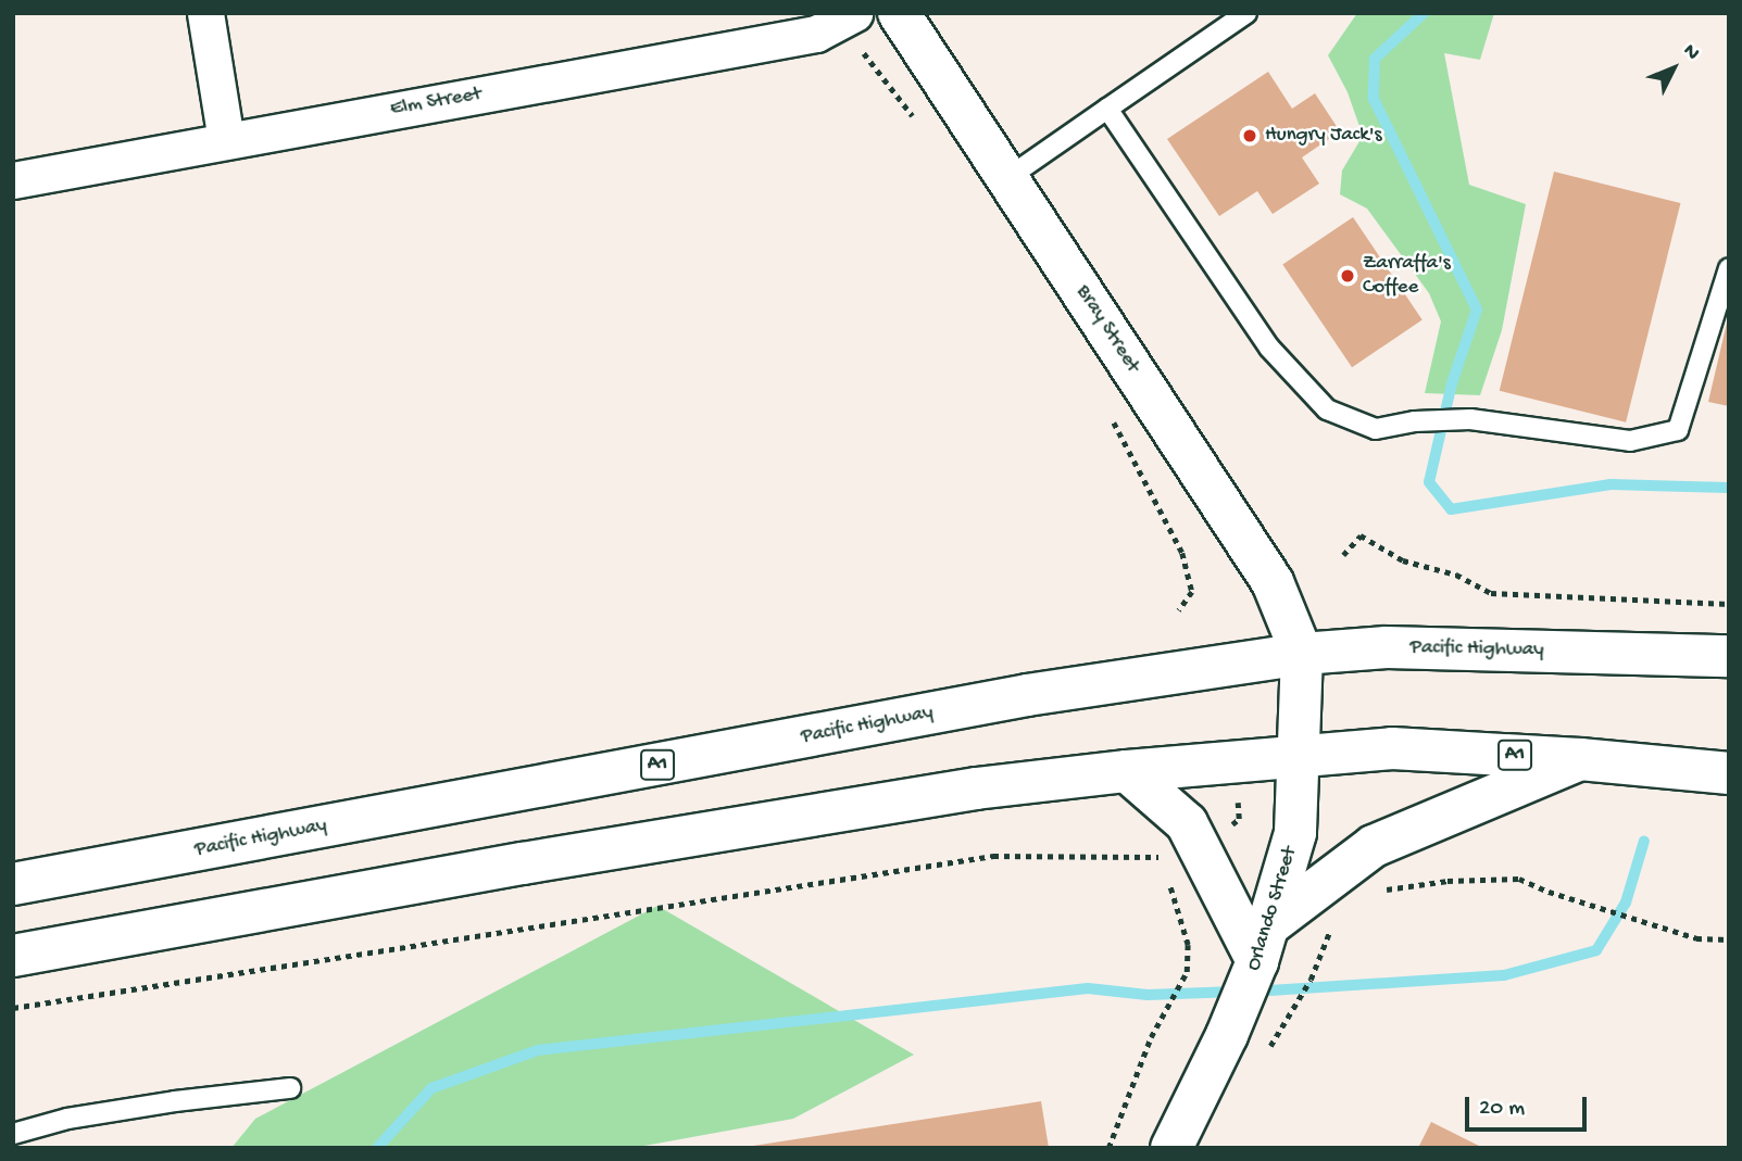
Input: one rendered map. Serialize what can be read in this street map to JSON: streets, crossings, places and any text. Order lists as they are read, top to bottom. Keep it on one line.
{"streets":{"main road":["Bray Street","Pacific Highway","A1","Orlando Street"],"street":["Elm Street"]},"crossings":[["Bray Street","Pacific Highway"],["Bray Street","Orlando Street"],["Pacific Highway","Orlando Street"],["A1","Orlando Street"]],"places":["Hungry Jack's","Zarraffa's Coffee"],"scale_bar":"20 m","north":"top right"}
